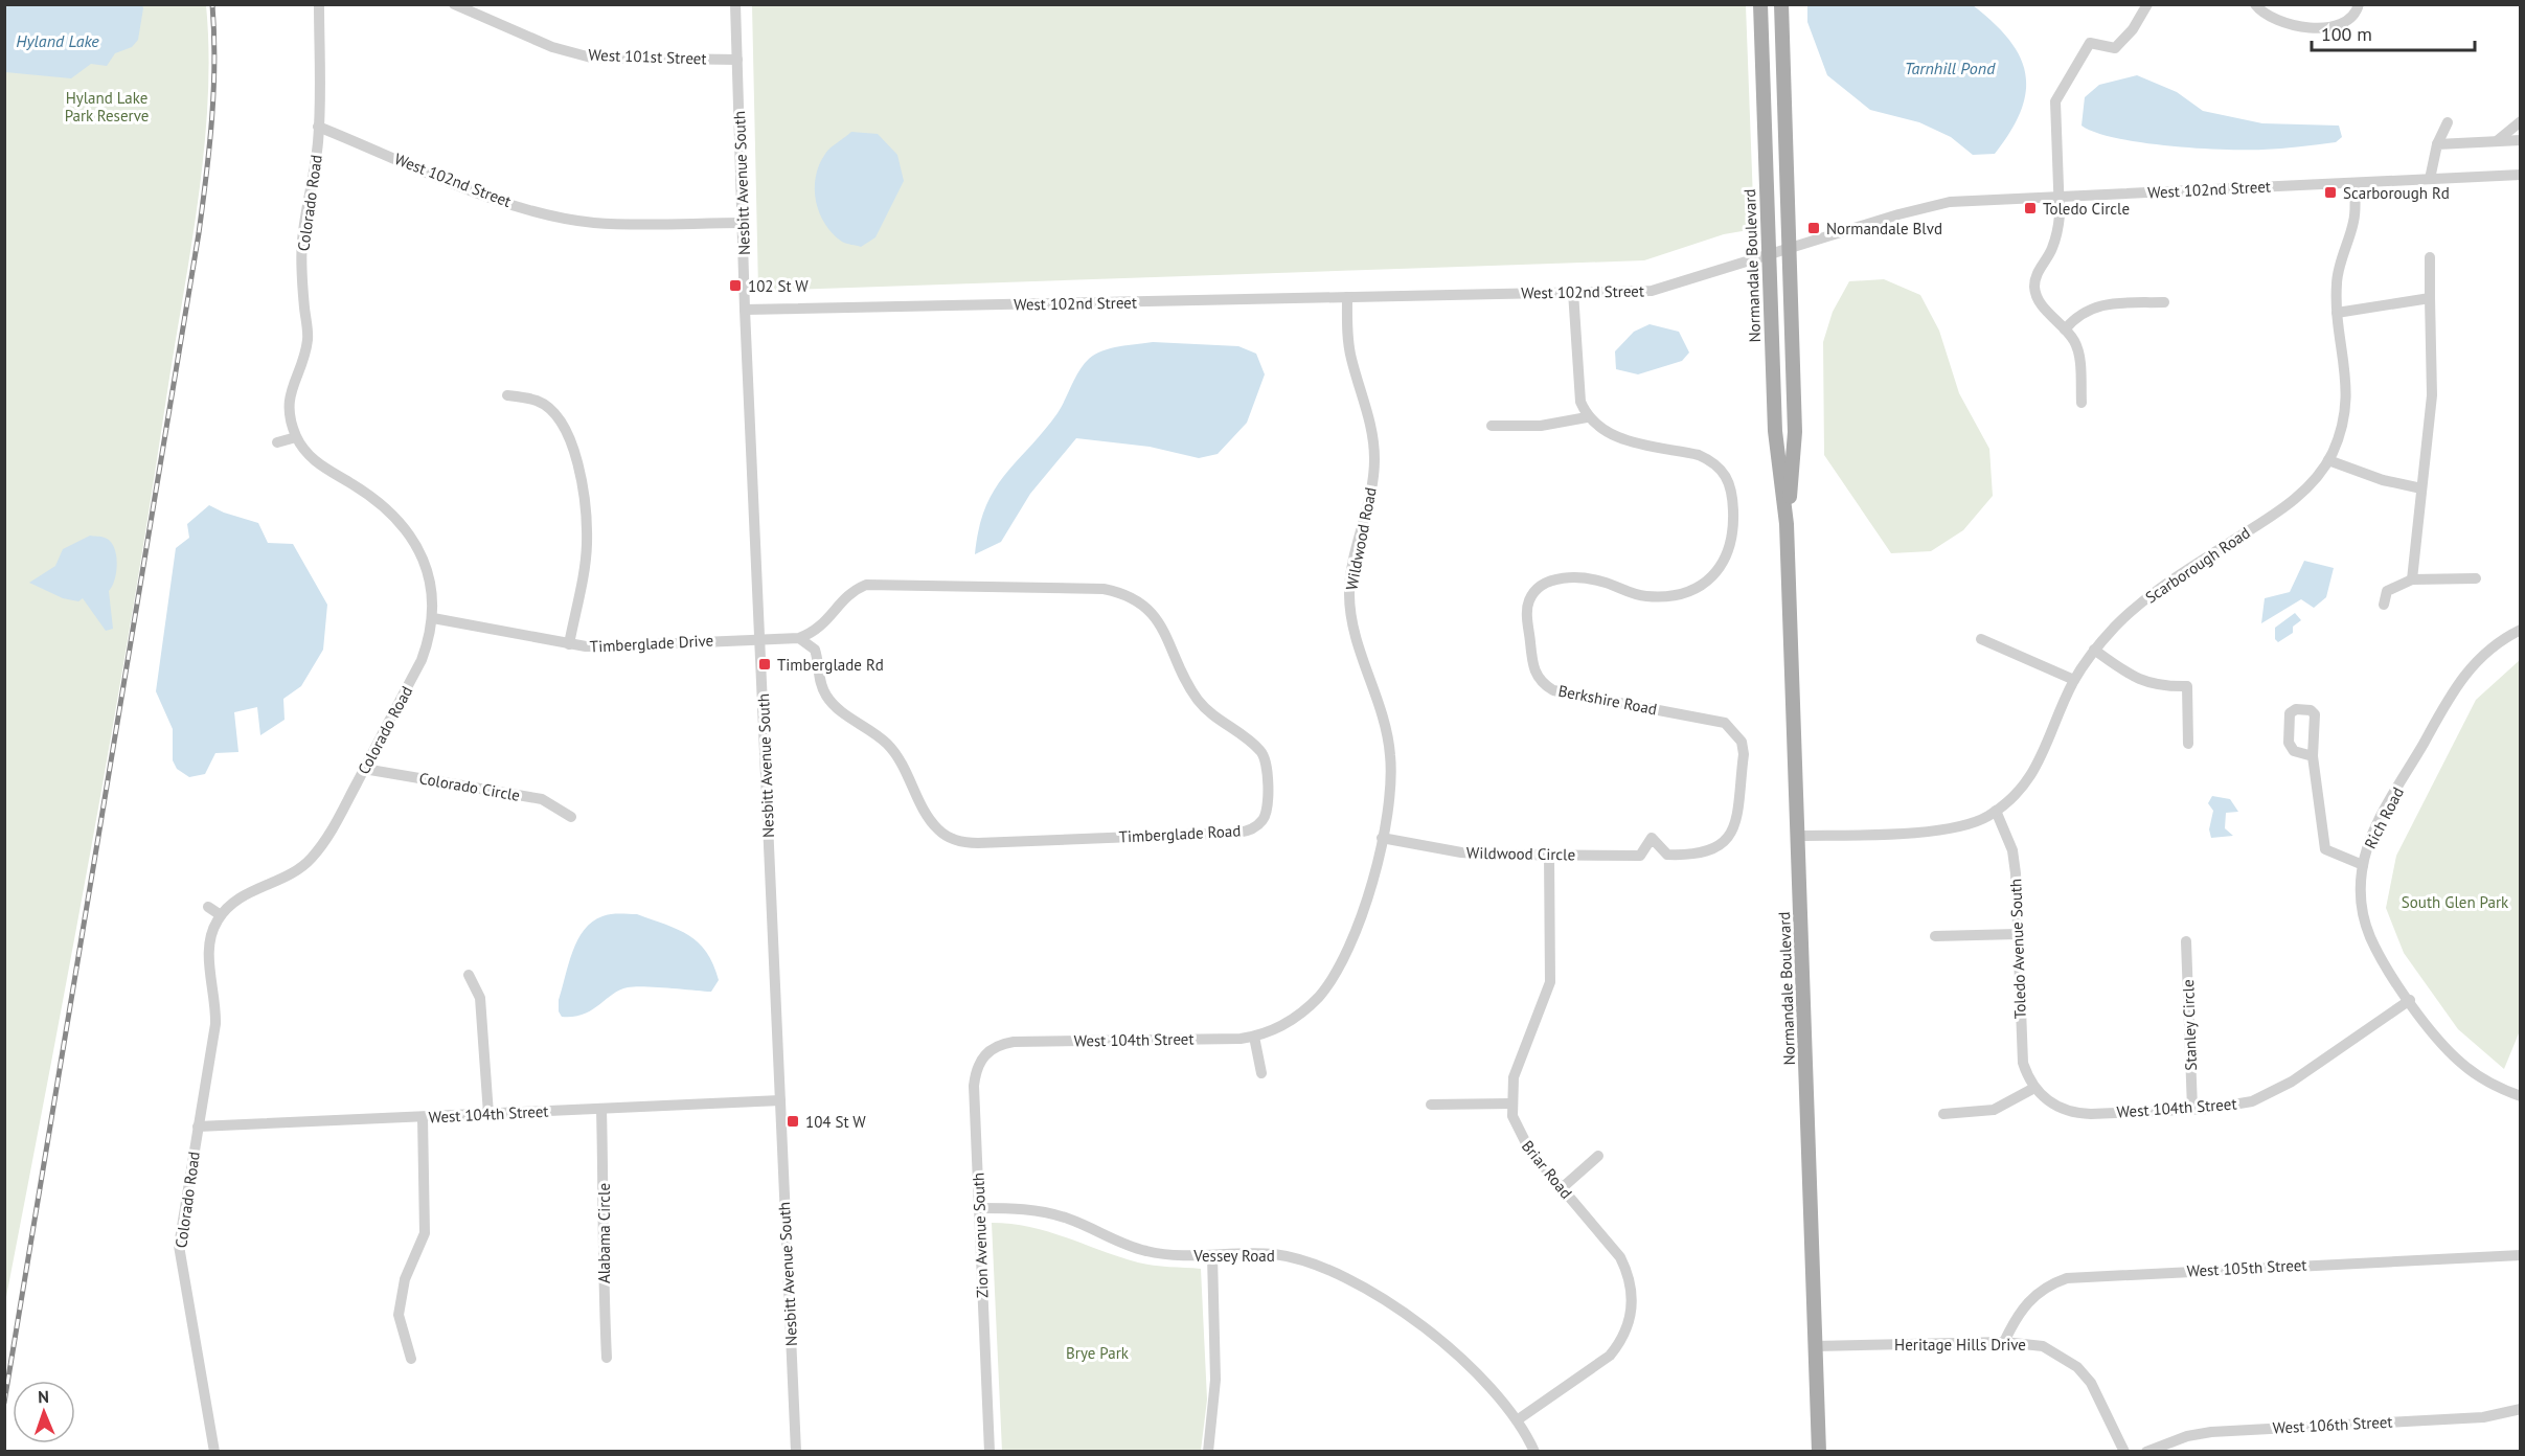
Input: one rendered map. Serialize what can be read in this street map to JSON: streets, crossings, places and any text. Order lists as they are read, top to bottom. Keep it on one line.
{"streets":{"main road":["Normandale Boulevard"],"street":["West 101st Street","West 102nd Street","Nesbitt Avenue South","Colorado Road","Wildwood Road","Scarborough Road","Timberglade Drive","Berkshire Road","Colorado Circle","Rich Road","Timberglade Road","Wildwood Circle","Toledo Avenue South","Stanley Circle","West 104th Street","Briar Road","Alabama Circle","Zion Avenue South","Vessey Road","West 105th Street","Heritage Hills Drive","West 106th Street"]},"crossings":[["West 101st Street","Nesbitt Avenue South"],["West 102nd Street","Nesbitt Avenue South"],["West 102nd Street","Colorado Road"],["West 102nd Street","Normandale Boulevard"],["West 102nd Street","Wildwood Road"],["West 102nd Street","Scarborough Road"],["Nesbitt Avenue South","Timberglade Drive"],["Nesbitt Avenue South","West 104th Street"],["Colorado Road","Timberglade Drive"],["Colorado Road","Colorado Circle"],["Colorado Road","West 104th Street"],["Normandale Boulevard","Scarborough Road"],["Normandale Boulevard","Heritage Hills Drive"],["Wildwood Road","Wildwood Circle"],["Wildwood Road","West 104th Street"],["Scarborough Road","Toledo Avenue South"],["Berkshire Road","Wildwood Circle"],["Rich Road","West 104th Street"],["Wildwood Circle","Briar Road"],["Toledo Avenue South","West 104th Street"],["Stanley Circle","West 104th Street"],["West 104th Street","Alabama Circle"],["West 104th Street","Zion Avenue South"],["Briar Road","Vessey Road"],["Zion Avenue South","Vessey Road"],["West 105th Street","Heritage Hills Drive"]],"water":["Hyland Lake","Tarnhill Pond"],"parks":["Hyland Lake Park Reserve","South Glen Park","Brye Park"],"places":{"transit":["Scarborough Rd","Toledo Circle","Normandale Blvd","102 St W","Timberglade Rd","104 St W"]},"scale_bar":"100 m","north":"top"}
